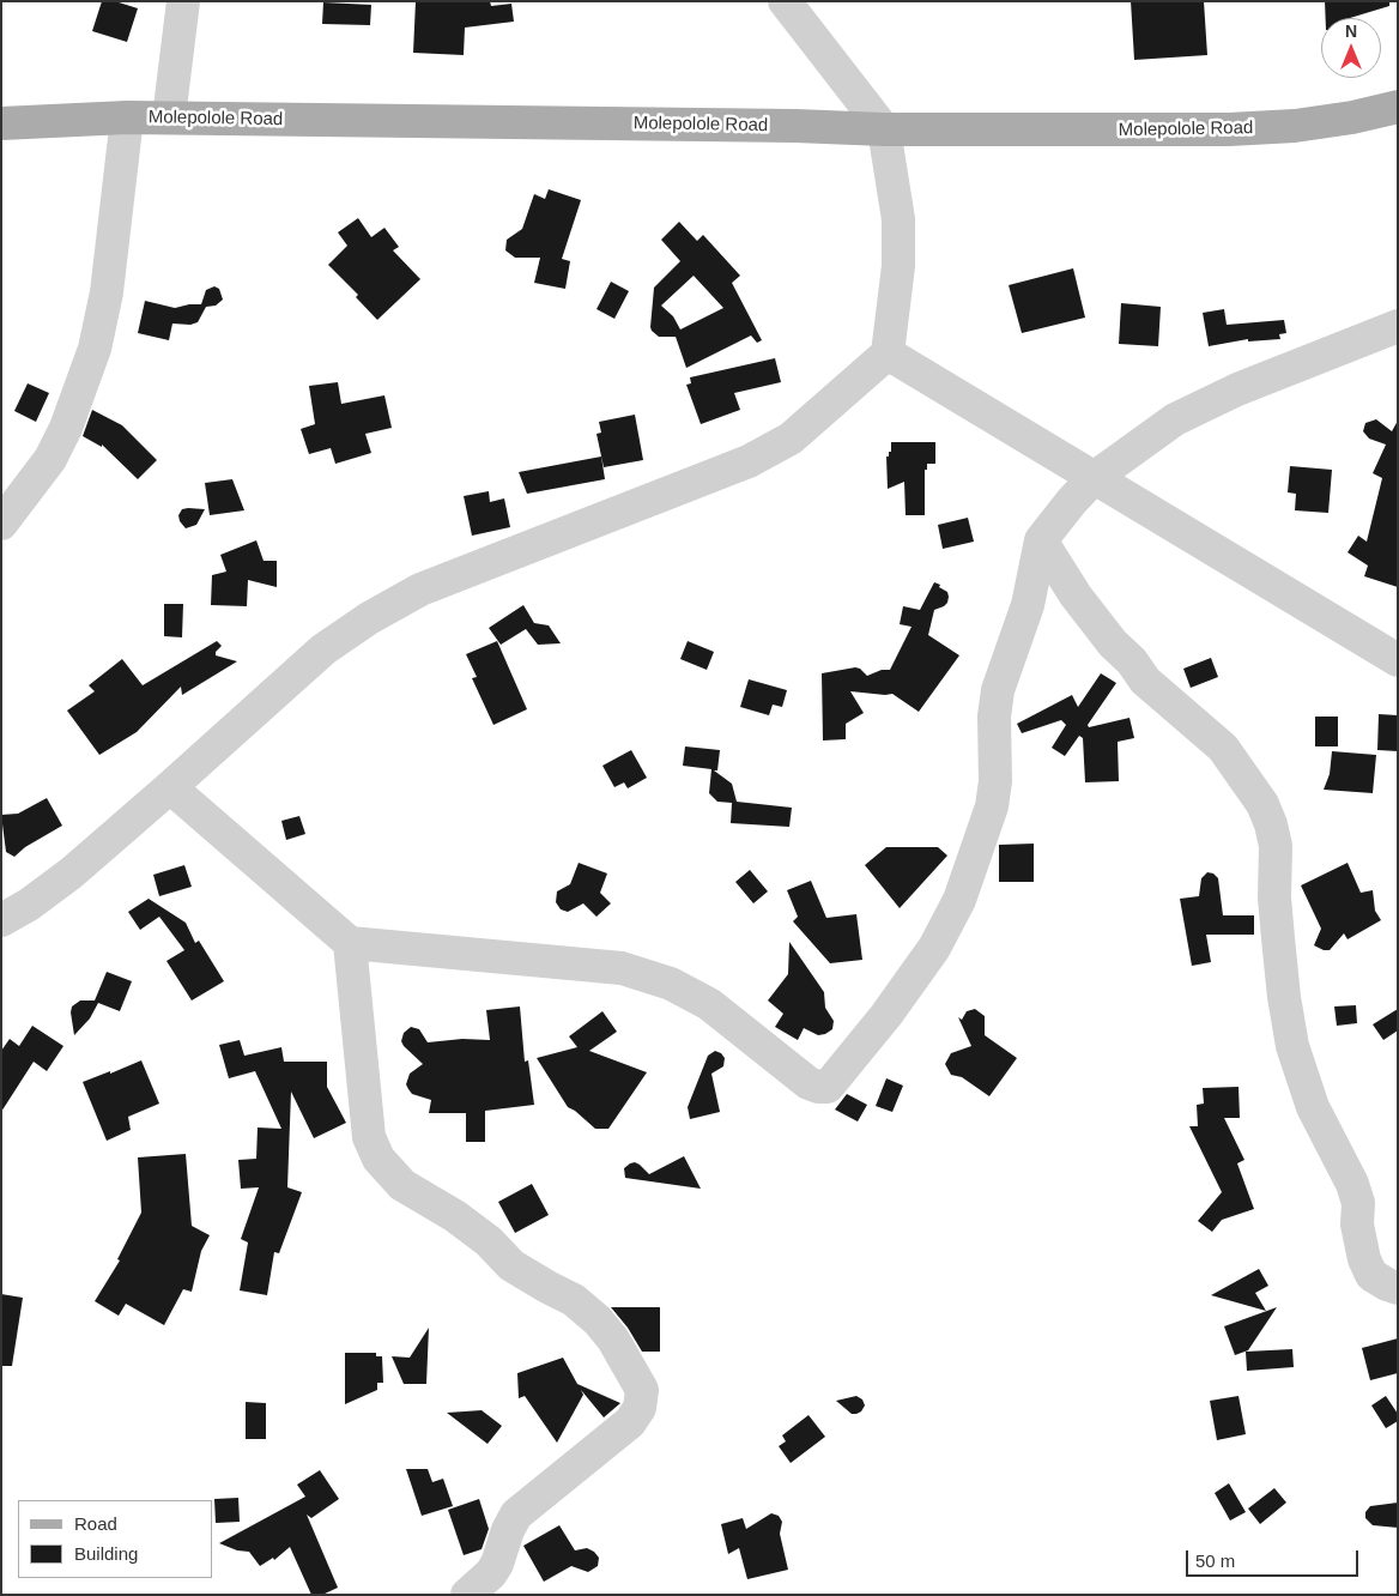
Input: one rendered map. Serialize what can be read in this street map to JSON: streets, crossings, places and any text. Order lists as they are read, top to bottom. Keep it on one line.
{"streets":{"main road":["Molepolole Road"]},"legend":["Road","Building"],"scale_bar":"50 m","north":"top"}
